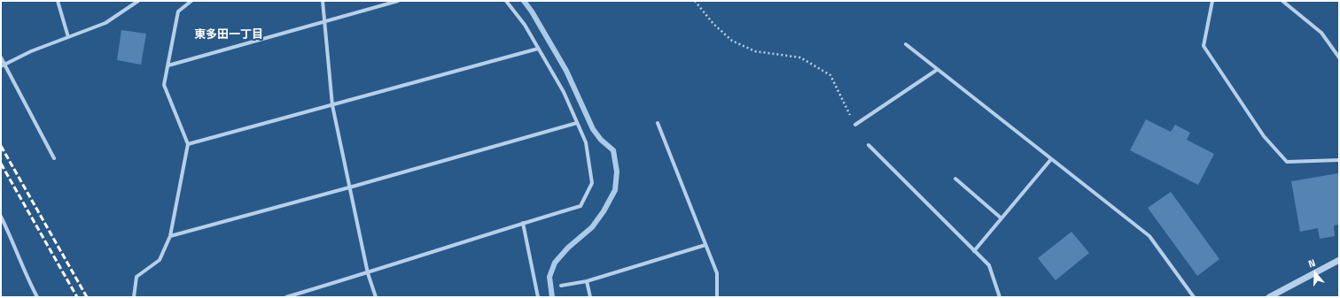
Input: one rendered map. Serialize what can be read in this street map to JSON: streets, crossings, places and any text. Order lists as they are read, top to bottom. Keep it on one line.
{"districts":["東多田一丁目"],"north":"top"}
